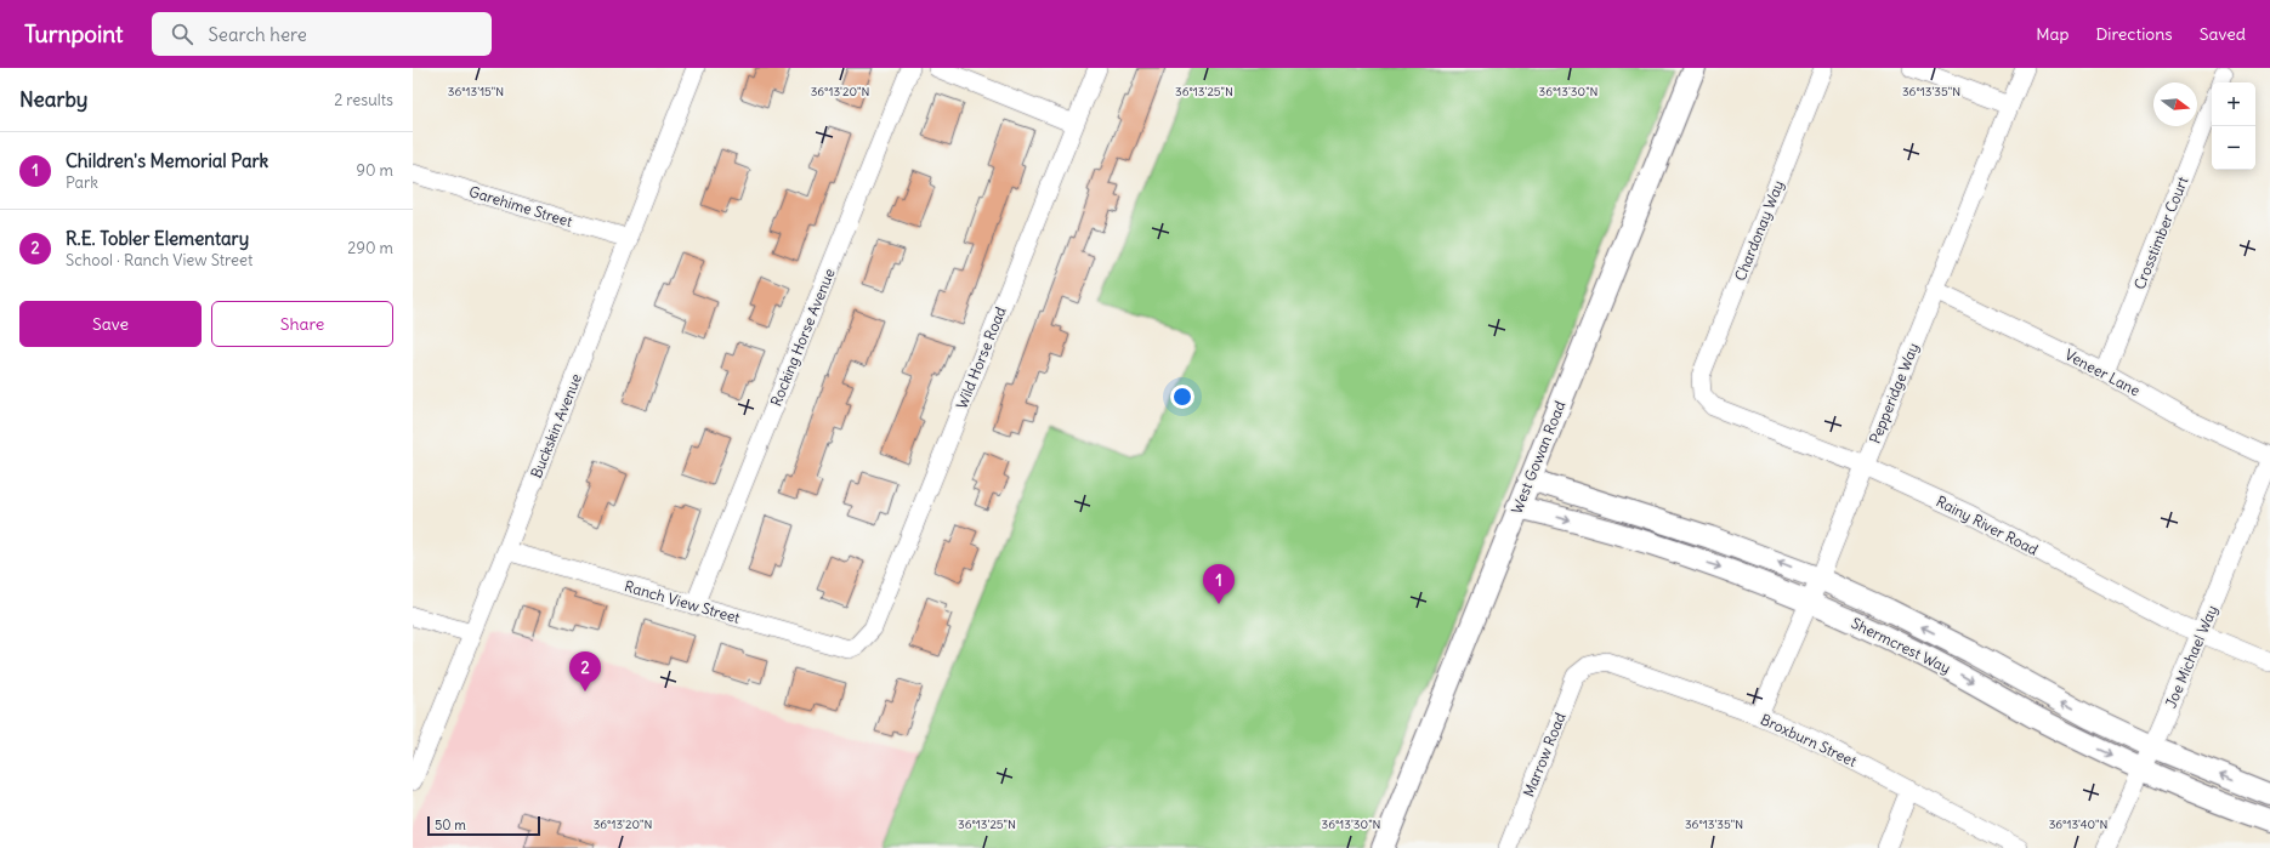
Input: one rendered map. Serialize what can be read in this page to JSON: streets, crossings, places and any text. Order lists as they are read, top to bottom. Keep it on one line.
{"streets":{"street":["Garehime Street","Chardonay Way","Crosstimber Court","Rocking Horse Avenue","Wild Horse Road","Veneer Lane","Pepperidge Way","Buckskin Avenue","West Gowan Road","Rainy River Road","Ranch View Street","Shermcrest Way","Joe Michael Way","Broxburn Street","Marrow Road"]},"crossings":[["Garehime Street","Buckskin Avenue"],["Chardonay Way","Rainy River Road"],["Crosstimber Court","Veneer Lane"],["Rocking Horse Avenue","Ranch View Street"],["Wild Horse Road","Ranch View Street"],["Veneer Lane","Pepperidge Way"],["Pepperidge Way","Rainy River Road"],["Pepperidge Way","Shermcrest Way"],["Pepperidge Way","Broxburn Street"],["Buckskin Avenue","Ranch View Street"],["West Gowan Road","Shermcrest Way"],["Rainy River Road","Joe Michael Way"],["Shermcrest Way","Joe Michael Way"],["Broxburn Street","Marrow Road"]],"scale_bar":"50 m","north":"right","page":{"header":"Turnpoint","search":"Search here","nav":["Map","Directions","Saved"],"heading":["Nearby","2 results"],"map_buttons":["+","−"],"list":[{"mark":"1","name":"Children's Memorial Park","note":"Park","value":"90 m"},{"mark":"2","name":"R.E. Tobler Elementary","note":"School · Ranch View Street","value":"290 m"}],"buttons":["Save","Share"],"pins":["1","2"],"scale":"50 m"},"coordinates":["36°13'15\"N","36°13'20\"N","36°13'25\"N","36°13'30\"N","36°13'35\"N","36°13'40\"N"]}
